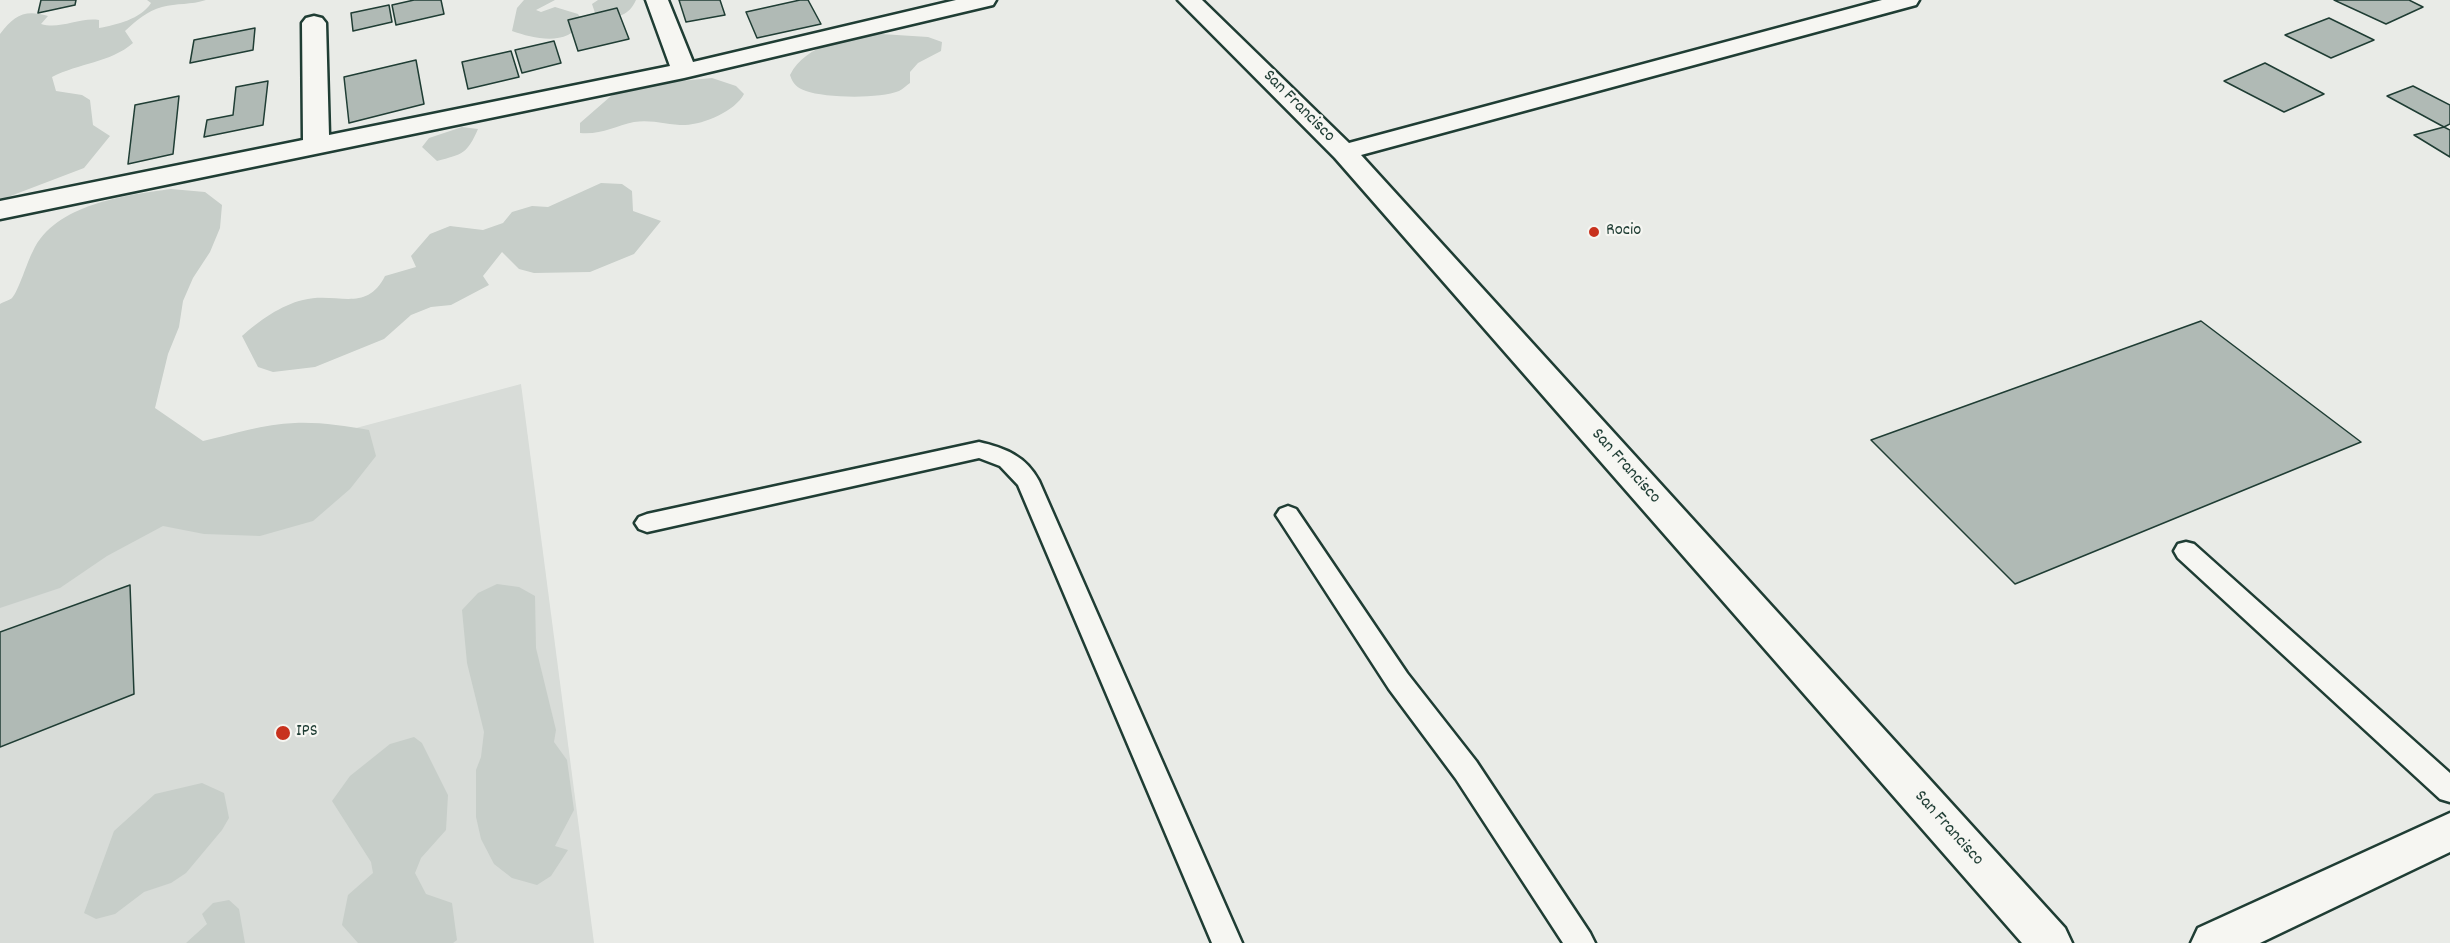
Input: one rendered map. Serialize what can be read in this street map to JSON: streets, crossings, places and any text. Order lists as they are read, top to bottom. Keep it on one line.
{"streets":{"main road":["San Francisco"]},"places":["Rocio","IPS"]}
